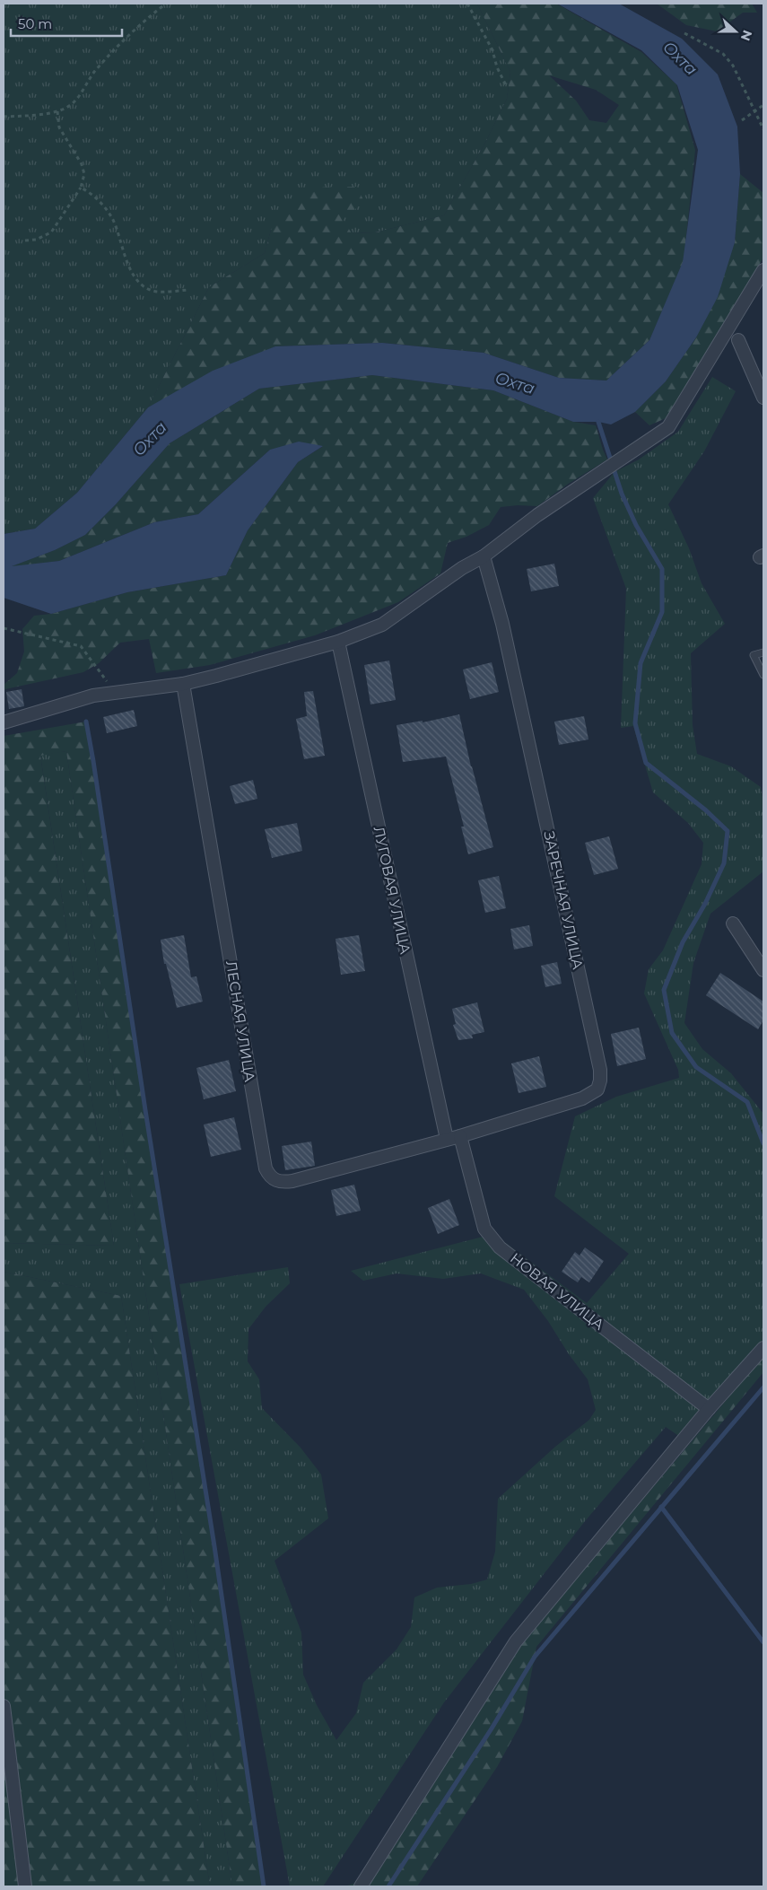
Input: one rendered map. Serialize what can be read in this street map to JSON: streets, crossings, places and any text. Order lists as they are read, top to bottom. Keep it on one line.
{"streets":{"street":["ЛУГОВАЯ УЛИЦА","ЗАРЕЧНАЯ УЛИЦА","ЛЕСНАЯ УЛИЦА","НОВАЯ УЛИЦА"]},"crossings":[["ЛУГОВАЯ УЛИЦА","ЗАРЕЧНАЯ УЛИЦА"],["ЛУГОВАЯ УЛИЦА","ЛЕСНАЯ УЛИЦА"],["ЗАРЕЧНАЯ УЛИЦА","ЛЕСНАЯ УЛИЦА"],["ЗАРЕЧНАЯ УЛИЦА","НОВАЯ УЛИЦА"]],"water":["Охта"],"scale_bar":"50 m","north":"right"}
